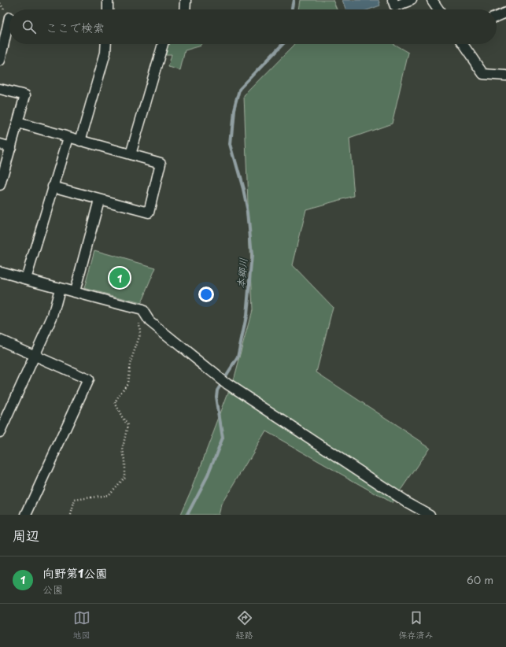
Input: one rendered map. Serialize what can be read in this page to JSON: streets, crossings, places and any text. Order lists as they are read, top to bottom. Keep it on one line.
{"water":["本郷川"],"page":{"search":"ここで検索","pins":"1","heading":"周辺","list":[{"mark":"1","name":"向野第1公園","note":"公園","value":"60 m"}],"nav":["地図","経路","保存済み"]}}
